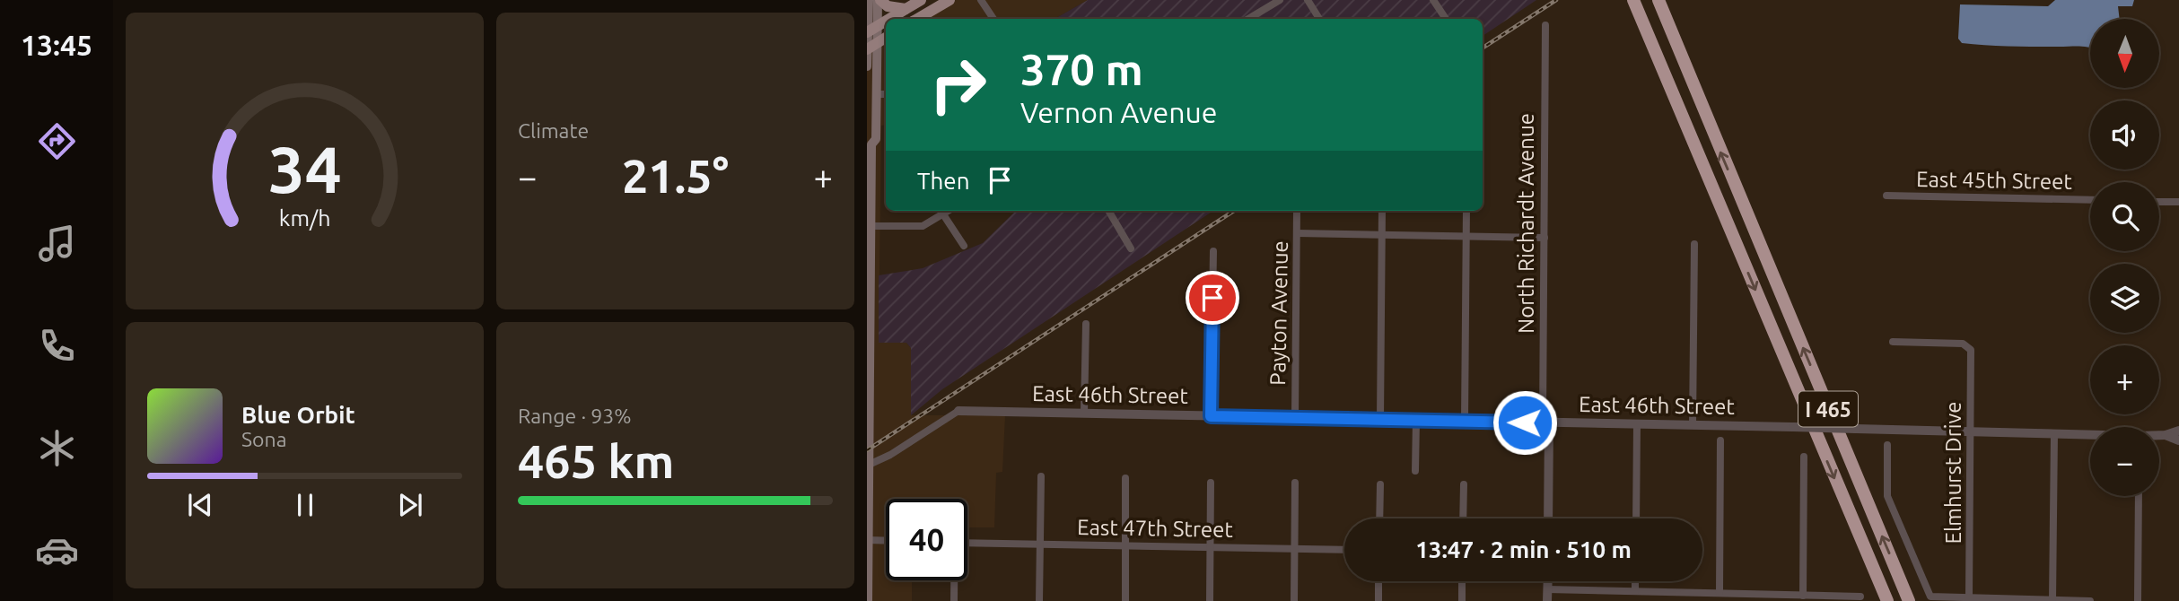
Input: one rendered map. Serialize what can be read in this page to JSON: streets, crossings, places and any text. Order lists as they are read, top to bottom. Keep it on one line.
{"streets":{"highway":["I 465"],"street":["East 45th Street","North Richardt Avenue","Payton Avenue","East 46th Street","Elmhurst Drive","East 47th Street"]},"crossings":[["North Richardt Avenue","East 46th Street"],["Payton Avenue","East 46th Street"],["East 46th Street","Elmhurst Drive"]],"north":"bottom","page":{"tabs":"13:45","tile":["Climate",["Range · 93%","465 km"]],"map_buttons":["+","−"],"turn":["370 m","Vernon Avenue"],"heat":["−","21.5°","+"],"then":"Then","song":["Blue Orbit","Sona"],"limit":"40","trip":"13:47 · 2 min · 510 m","gauge":["34","km/h"]}}
